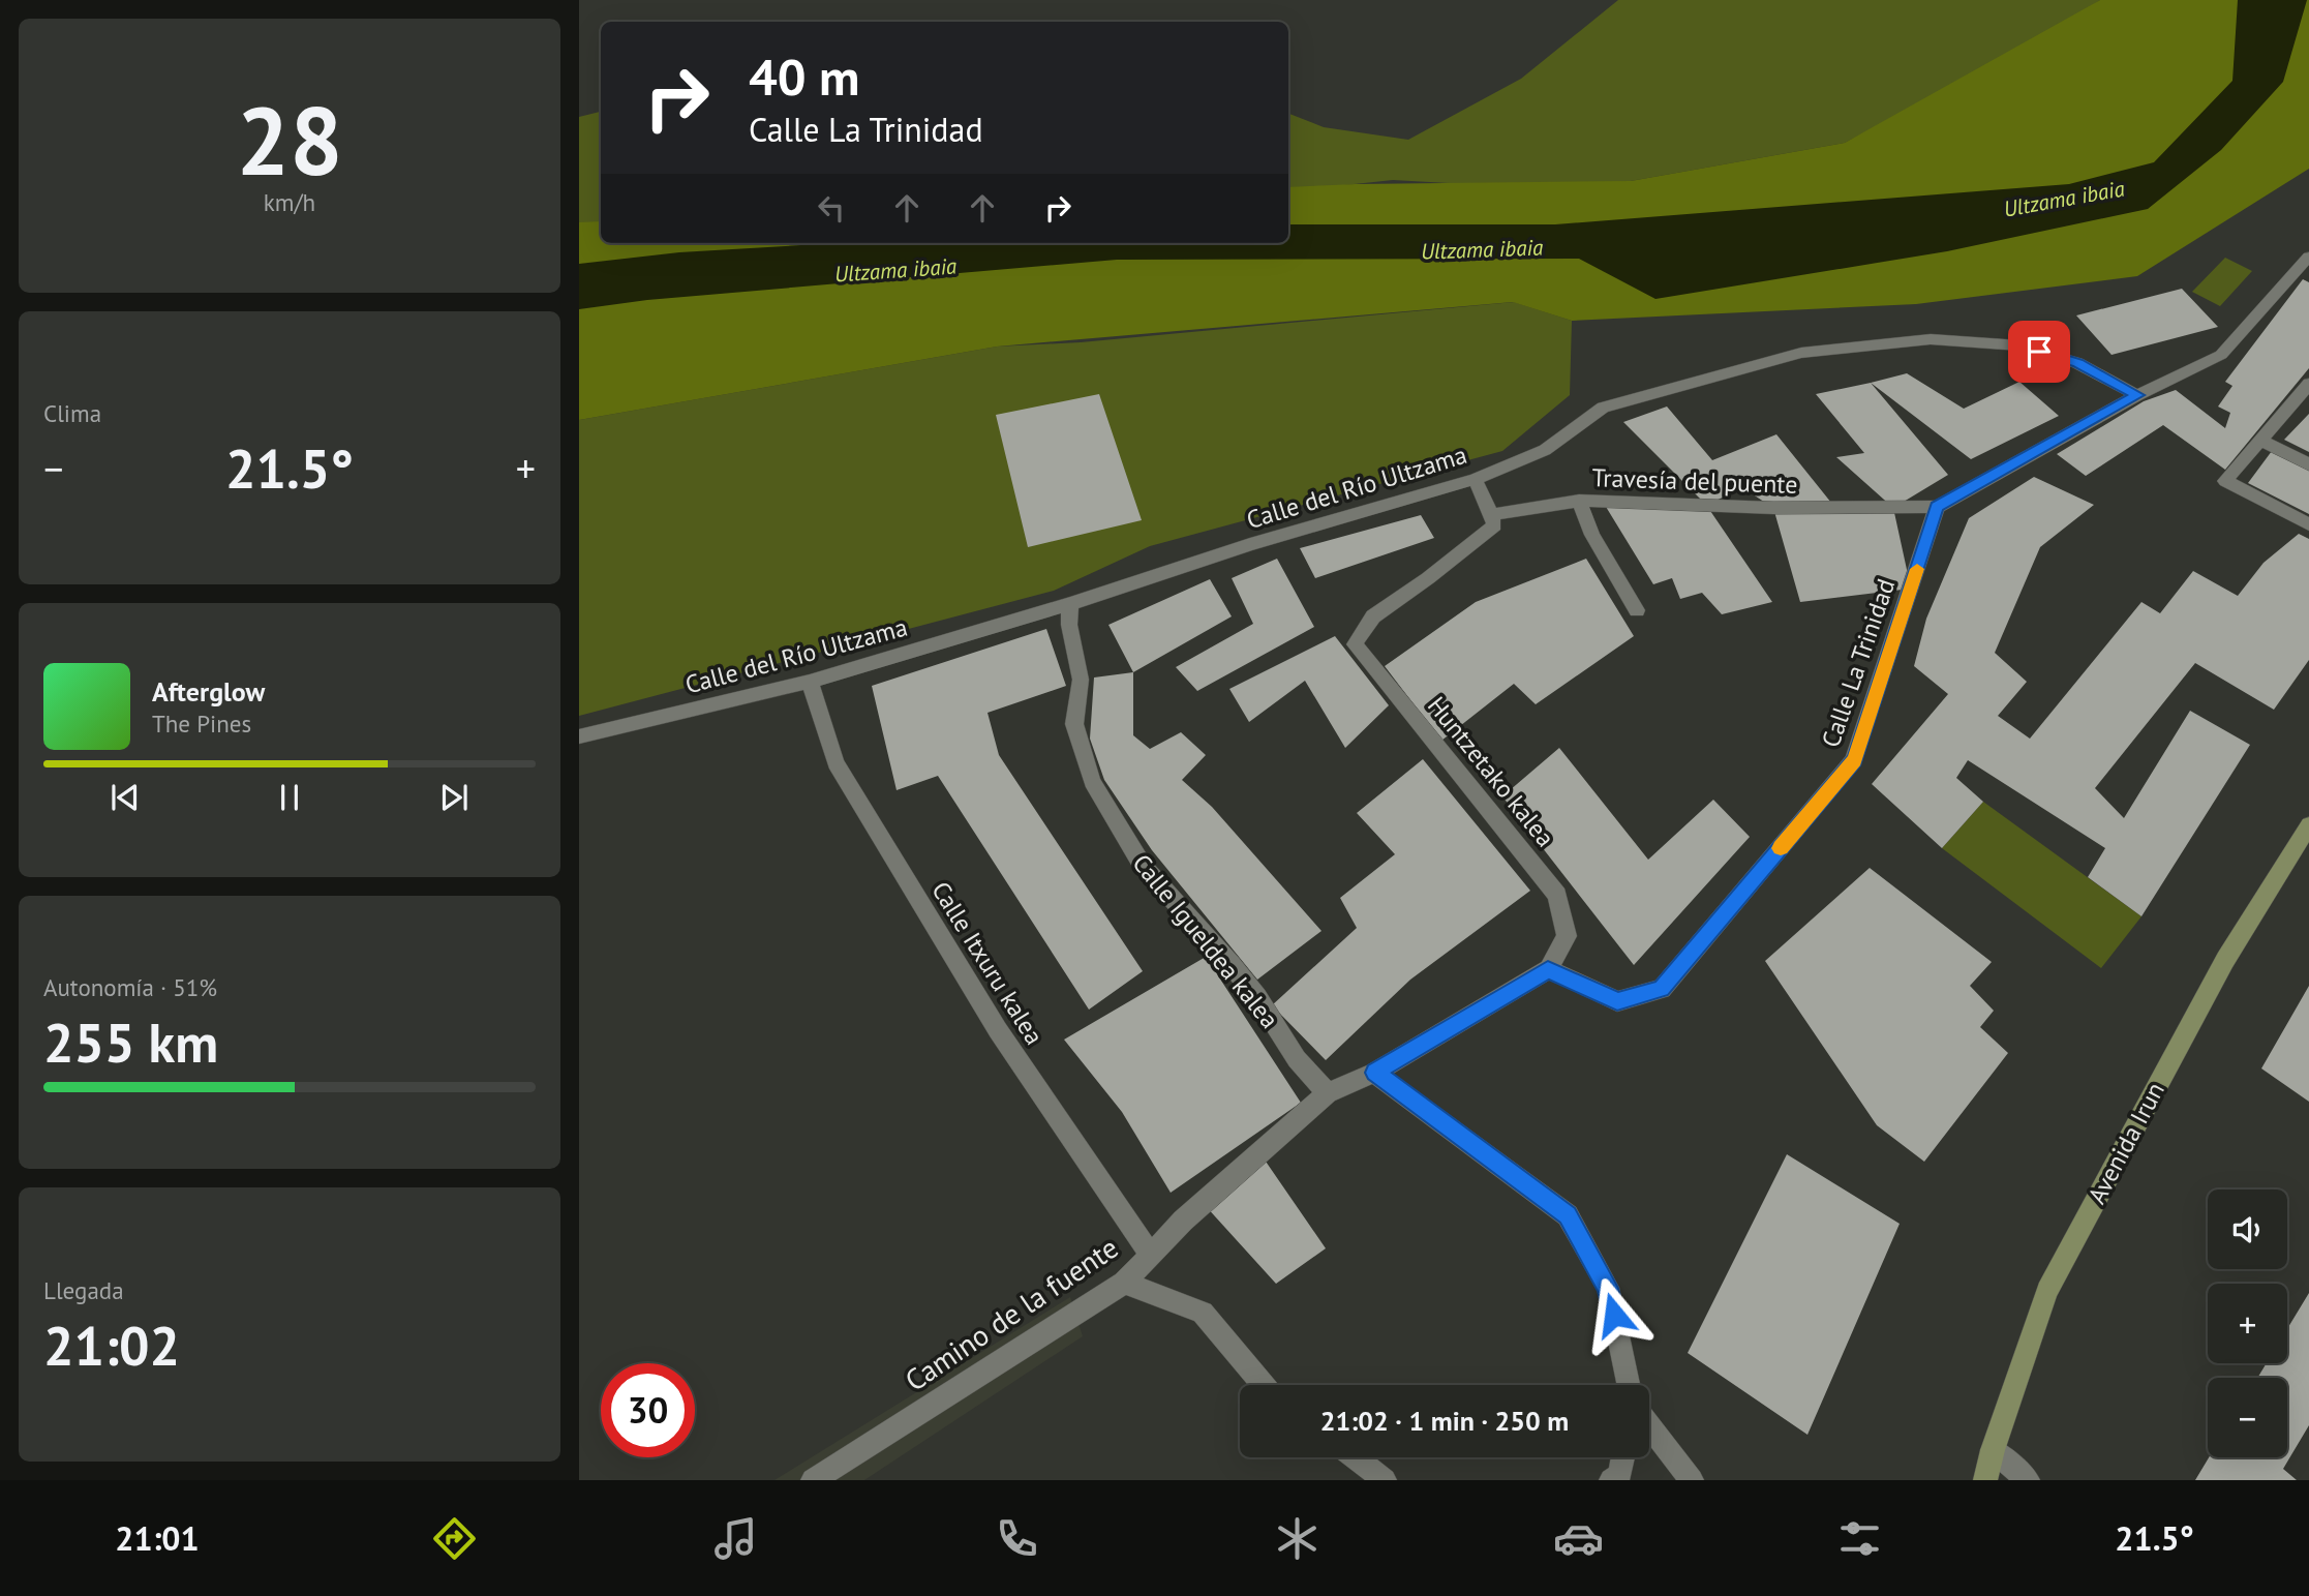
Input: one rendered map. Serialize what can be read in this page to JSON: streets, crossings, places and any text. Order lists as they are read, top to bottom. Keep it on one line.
{"streets":{"street":["Travesía del puente","Calle del Río Ultzama","Calle La Trinidad","Huntzetako kalea","Calle Igueldea kalea","Calle Itxuru kalea","Avenida Irun","Camino de la fuente"]},"crossings":[["Travesía del puente","Calle La Trinidad"],["Travesía del puente","Huntzetako kalea"],["Calle del Río Ultzama","Calle Igueldea kalea"],["Calle del Río Ultzama","Calle Itxuru kalea"],["Calle La Trinidad","Huntzetako kalea"],["Calle Igueldea kalea","Camino de la fuente"],["Calle Itxuru kalea","Camino de la fuente"]],"water":["Ultzama ibaia"],"page":{"tile":[["28","km/h"],"Clima",["Autonomía · 51%","255 km"],["Llegada","21:02"]],"turn":["40 m","Calle La Trinidad"],"heat":["−","21.5°","+"],"song":["Afterglow","The Pines"],"map_buttons":["+","−"],"limit":"30","trip":"21:02 · 1 min · 250 m","tabs":["21:01","21.5°"]}}
